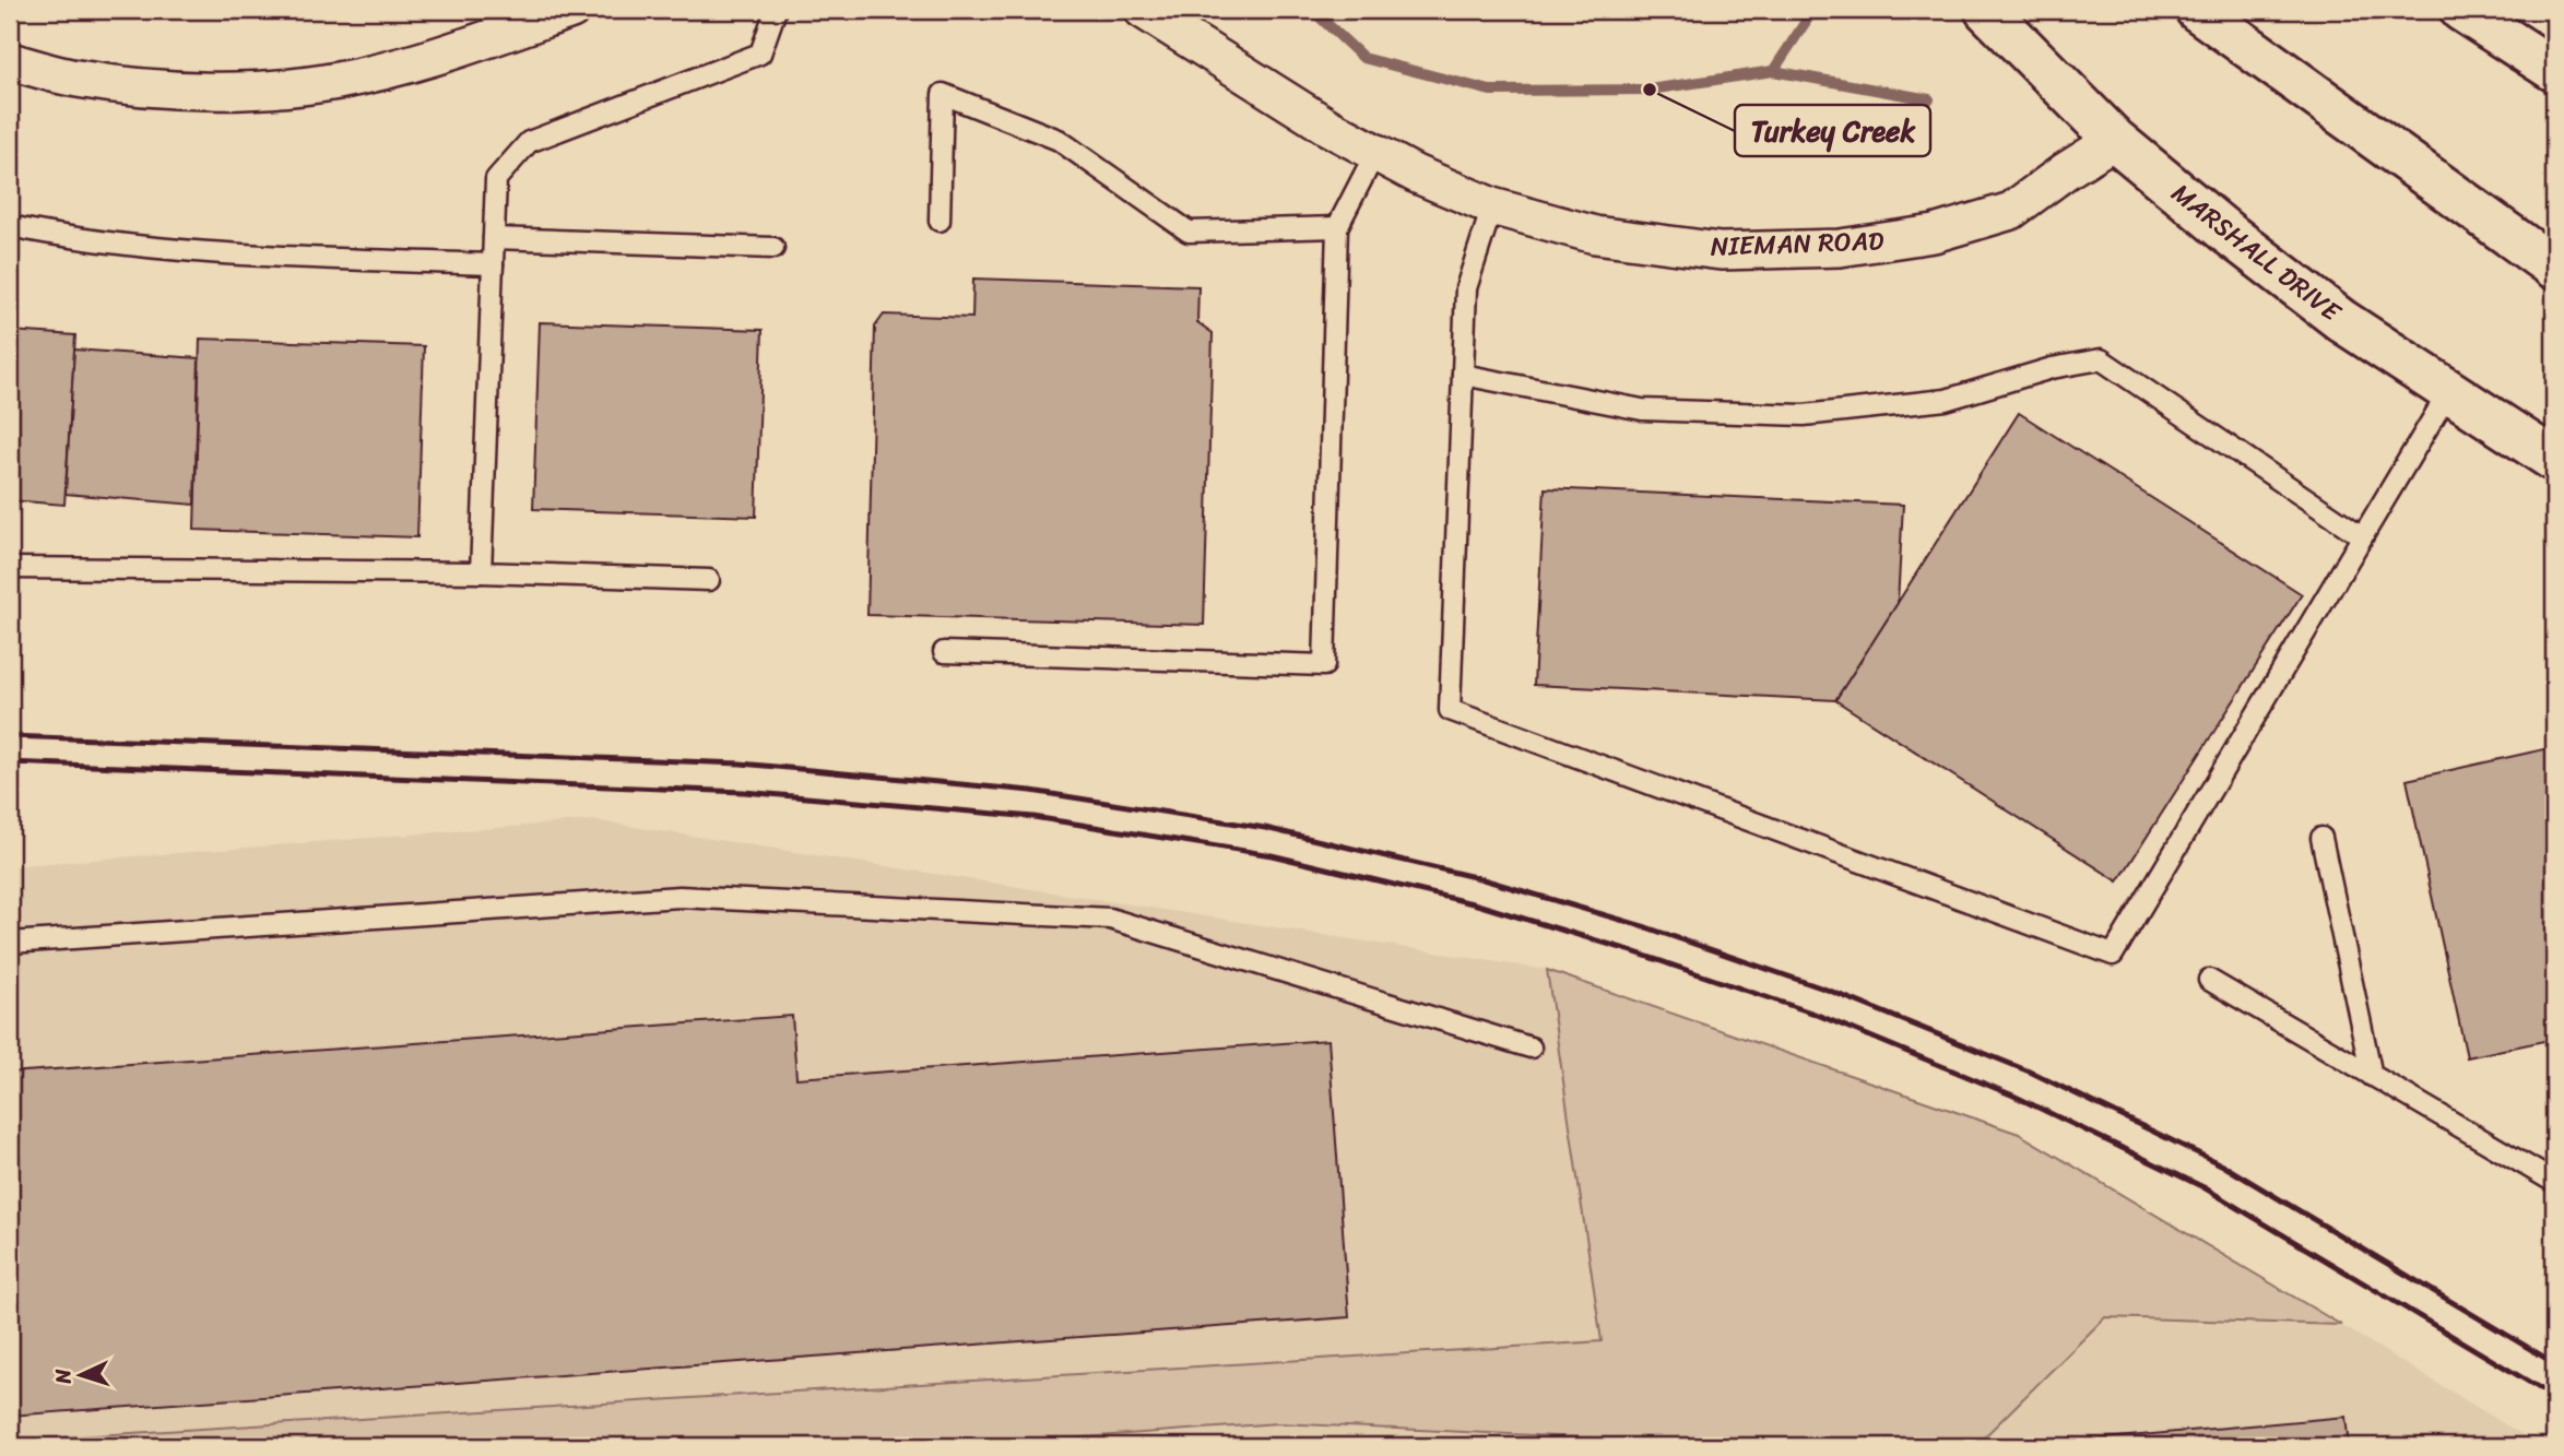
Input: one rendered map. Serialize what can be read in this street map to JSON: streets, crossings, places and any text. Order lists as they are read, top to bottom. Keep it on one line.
{"streets":{"main road":["MARSHALL DRIVE"],"street":["NIEMAN ROAD"]},"crossings":[["NIEMAN ROAD","MARSHALL DRIVE"]],"places":["Turkey Creek"],"north":"left"}
